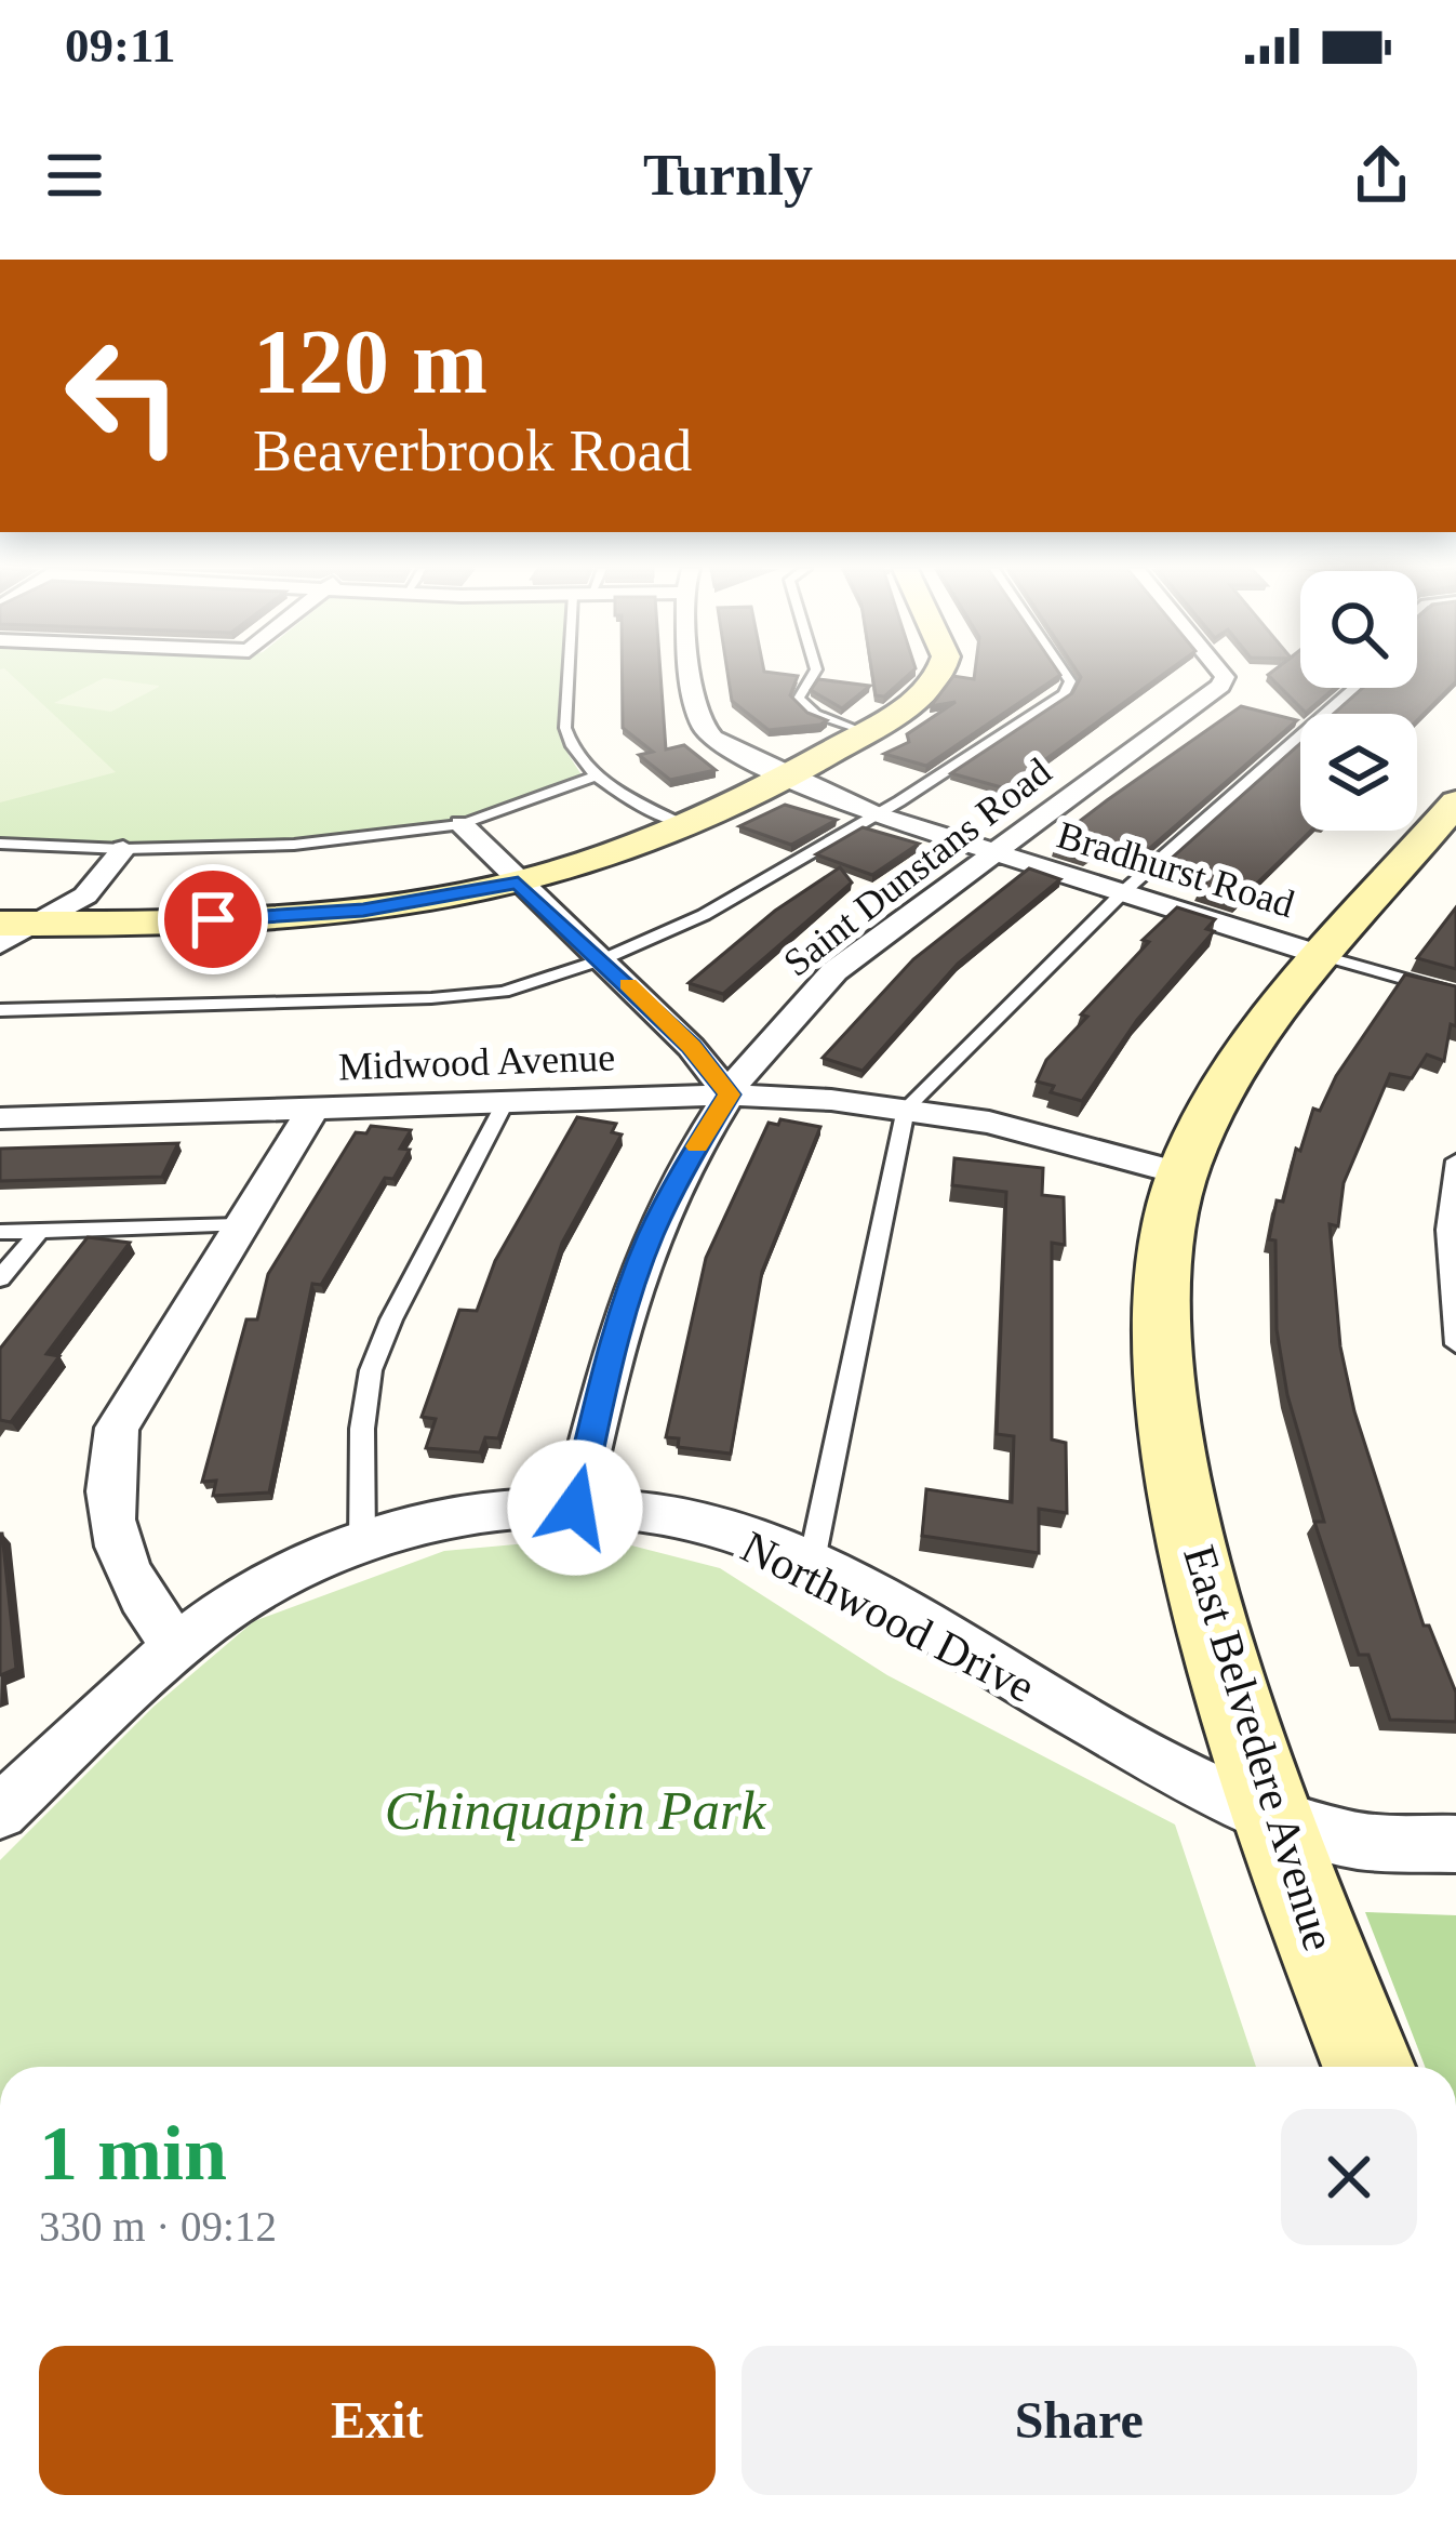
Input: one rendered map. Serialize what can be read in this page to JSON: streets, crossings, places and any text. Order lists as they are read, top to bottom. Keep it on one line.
{"streets":{"street":["Saint Dunstans Road","Bradhurst Road","Midwood Avenue","Northwood Drive","East Belvedere Avenue"]},"crossings":[["Saint Dunstans Road","Bradhurst Road"],["Saint Dunstans Road","Midwood Avenue"],["Saint Dunstans Road","Northwood Drive"],["Bradhurst Road","East Belvedere Avenue"],["Midwood Avenue","East Belvedere Avenue"],["Northwood Drive","East Belvedere Avenue"]],"parks":["Chinquapin Park"],"page":{"status":"09:11","header":"Turnly","turn":["120 m","Beaverbrook Road"],"heading":["1 min","330 m · 09:12"],"buttons":["Exit","Share"]}}
